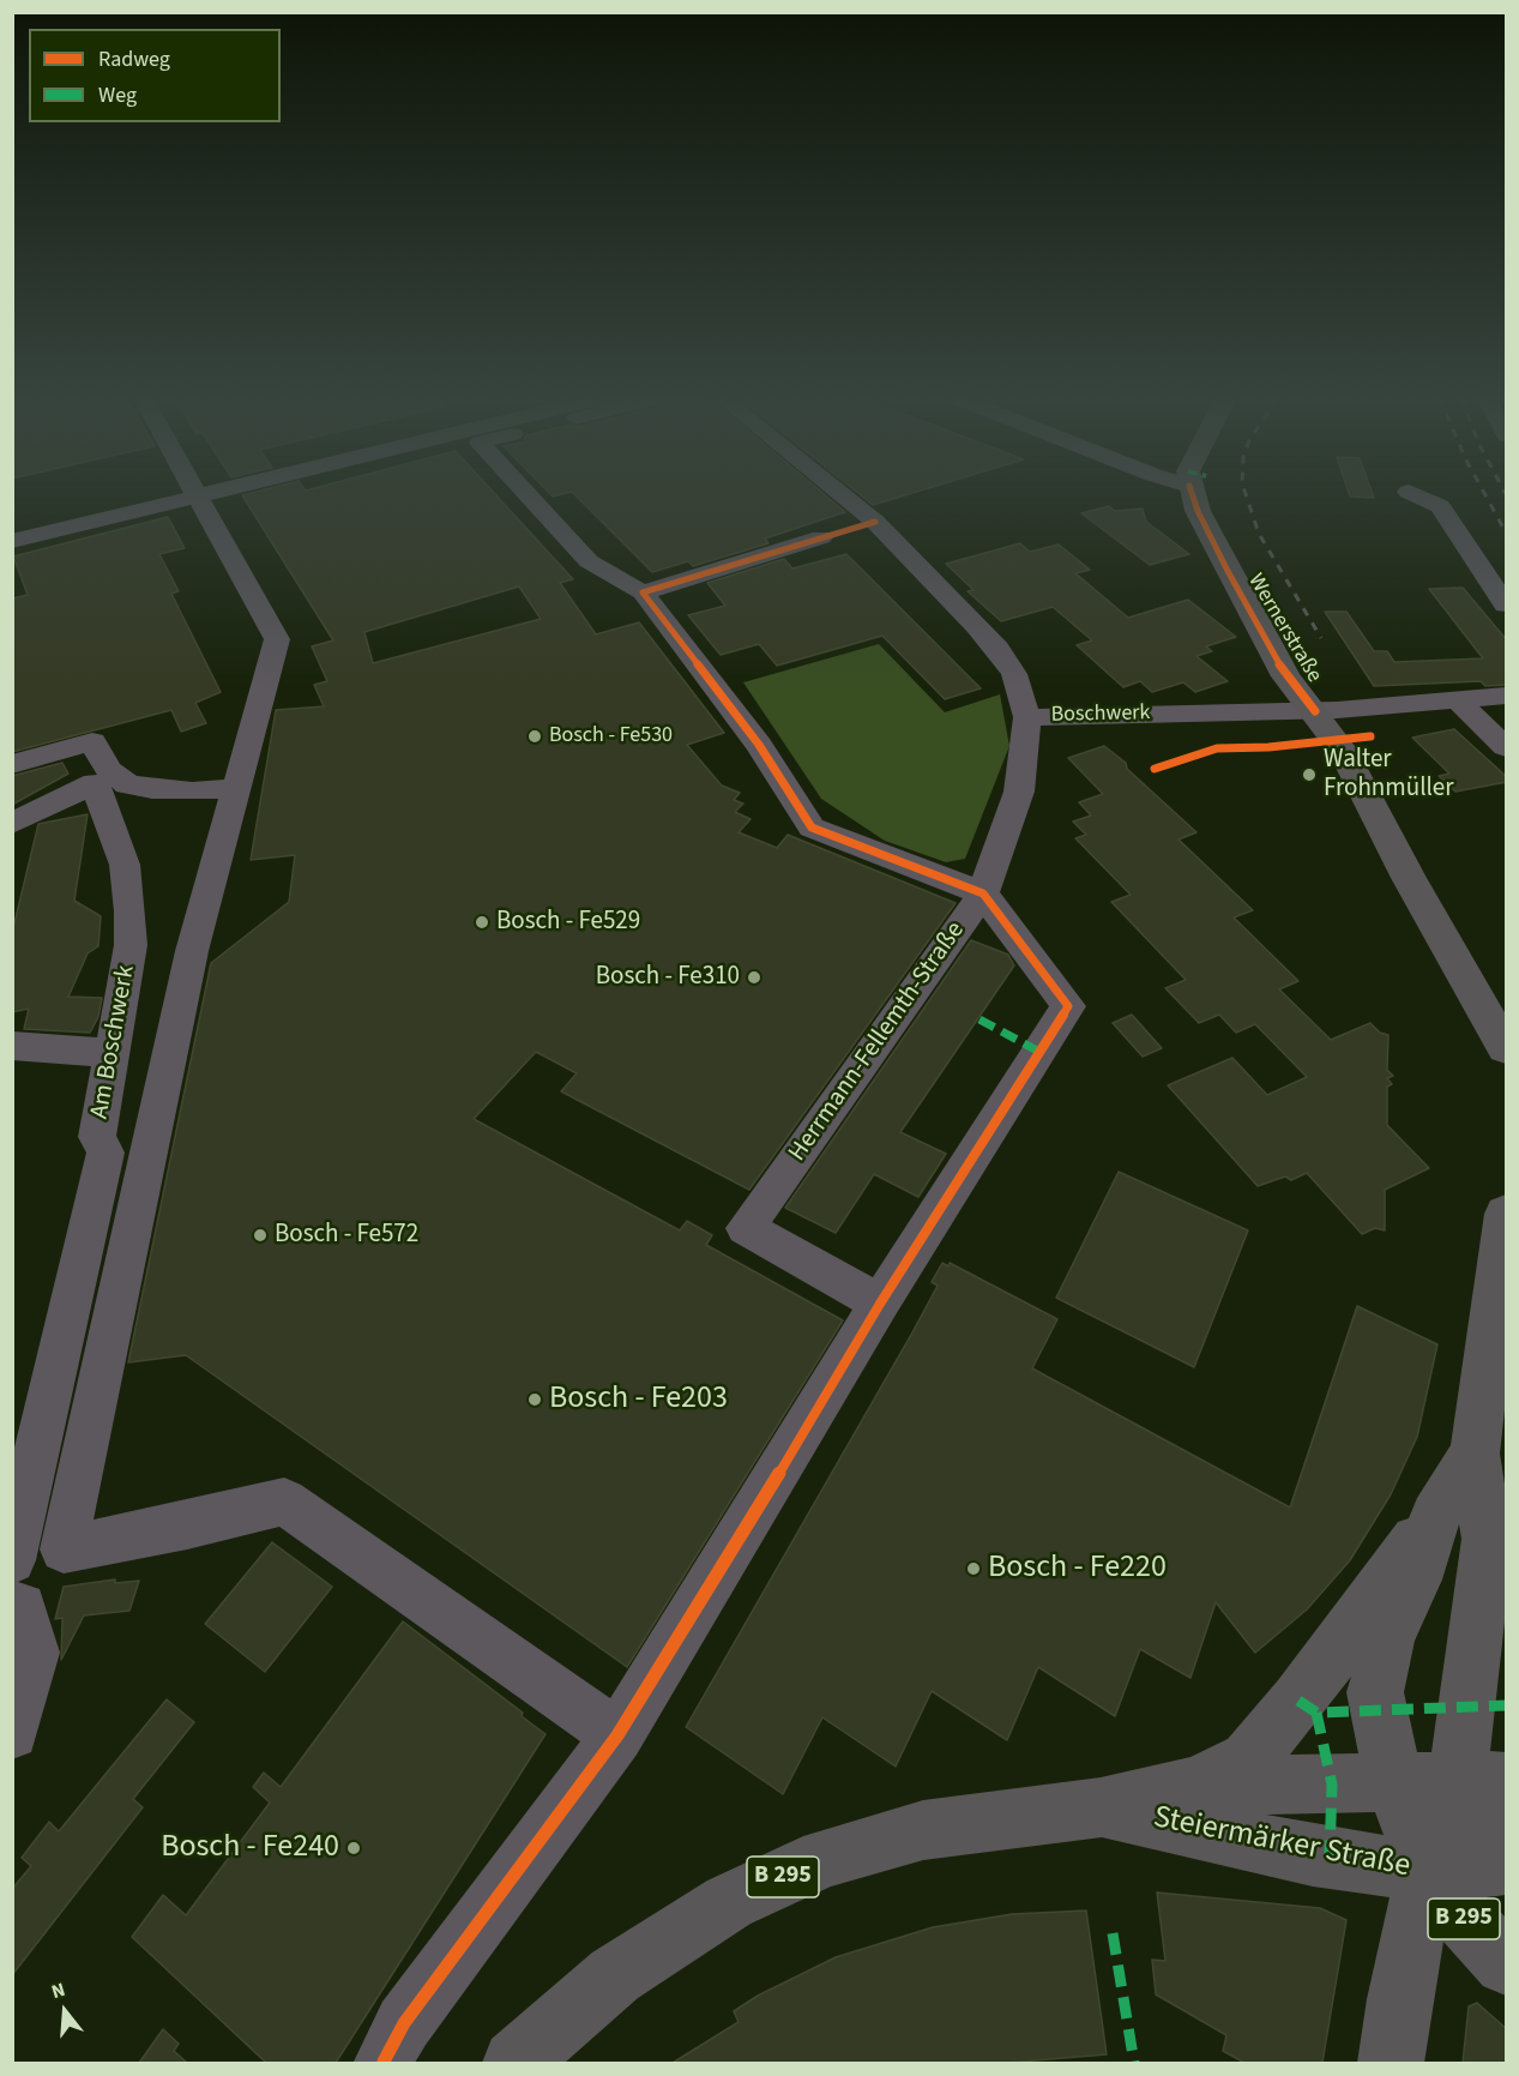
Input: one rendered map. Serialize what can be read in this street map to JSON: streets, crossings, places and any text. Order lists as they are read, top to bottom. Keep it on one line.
{"streets":{"main road":["Wernerstraße","Steiermärker Straße","B 295"],"street":["Boschwerk","Am Boschwerk","Herrmann-Fellemth-Straße"]},"crossings":[["Wernerstraße","Boschwerk"],["Boschwerk","Herrmann-Fellemth-Straße"],["Steiermärker Straße","B 295"]],"places":["Bosch - Fe530","Walter Frohnmüller","Bosch - Fe529","Bosch - Fe310","Bosch - Fe572","Bosch - Fe203","Bosch - Fe220","Bosch - Fe240"],"legend":["Radweg","Weg"],"north":"top"}
